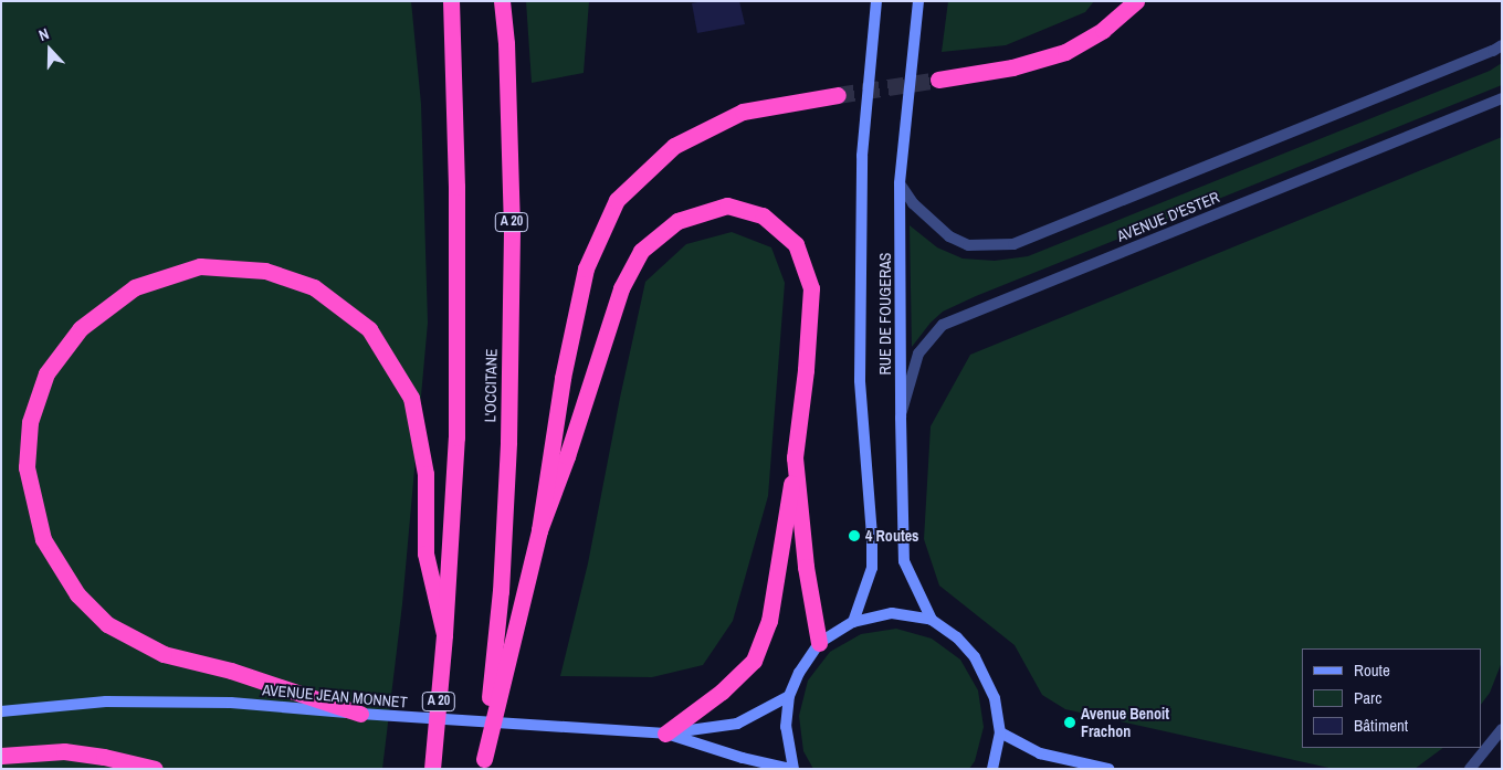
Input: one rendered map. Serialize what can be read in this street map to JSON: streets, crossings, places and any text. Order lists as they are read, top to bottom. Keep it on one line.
{"streets":{"highway":["A 20","L'OCCITANE"],"main road":["RUE DE FOUGERAS","AVENUE JEAN MONNET"],"street":["AVENUE D'ESTER"]},"crossings":[["AVENUE D'ESTER","RUE DE FOUGERAS"]],"places":["4 Routes","Avenue Benoit Frachon"],"legend":["Route","Parc","Bâtiment"],"north":"top"}
